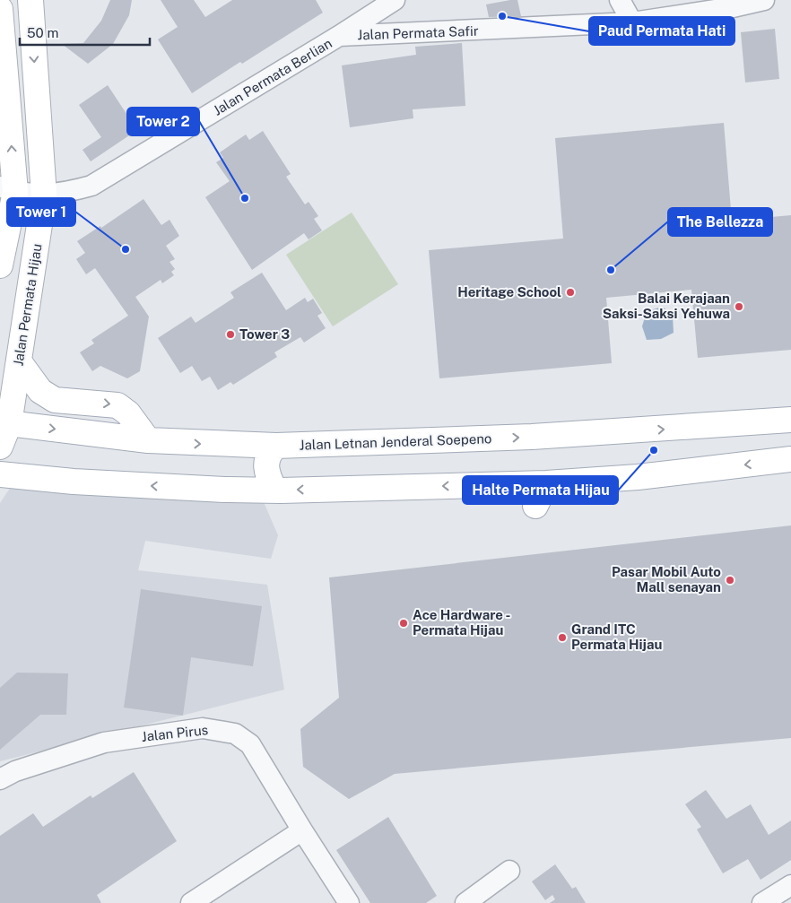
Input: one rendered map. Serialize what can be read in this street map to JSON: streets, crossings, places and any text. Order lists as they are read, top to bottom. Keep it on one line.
{"streets":{"main road":["Jalan Permata Hijau","Jalan Letnan Jenderal Soepeno"],"street":["Jalan Permata Safir","Jalan Permata Berlian","Jalan Pirus"]},"crossings":[["Jalan Permata Safir","Jalan Permata Berlian"],["Jalan Permata Berlian","Jalan Permata Hijau"],["Jalan Permata Hijau","Jalan Letnan Jenderal Soepeno"]],"places":["Paud Permata Hati","Tower 2","Tower 1","The Bellezza","Heritage School","Balai Kerajaan Saksi-Saksi Yehuwa","Tower 3","Halte Permata Hijau","Pasar Mobil Auto Mall senayan","Ace Hardware - Permata Hijau","Grand ITC Permata Hijau"],"scale_bar":"50 m"}
